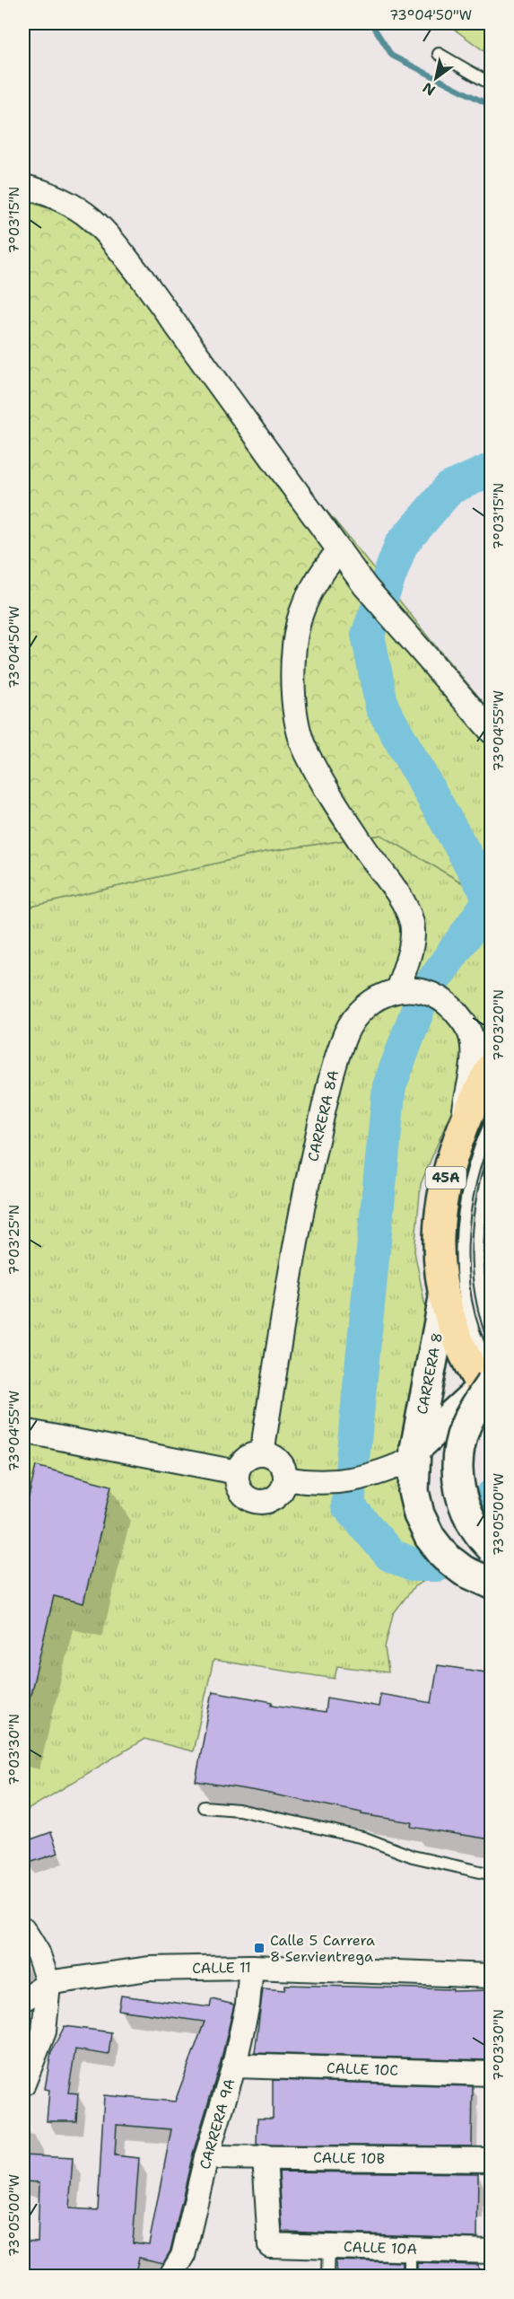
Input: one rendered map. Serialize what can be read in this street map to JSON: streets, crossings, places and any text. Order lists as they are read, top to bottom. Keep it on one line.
{"streets":{"highway":["45A"],"main road":["CARRERA 8"],"street":["CARRERA 8A","CALLE 11","CALLE 10C","CARRERA 9A","CALLE 10B","CALLE 10A"]},"crossings":[["45A","CARRERA 8"],["CALLE 11","CARRERA 9A"],["CALLE 10C","CARRERA 9A"],["CARRERA 9A","CALLE 10B"],["CALLE 10B","CALLE 10A"]],"places":{"transit":["Calle 5 Carrera 8 Servientrega"]},"north":"bottom left","coordinates":["73°04'50\"W","7°03'15\"N","73°04'55\"W","7°03'20\"N","7°03'25\"N","73°05'00\"W","7°03'30\"N"]}
